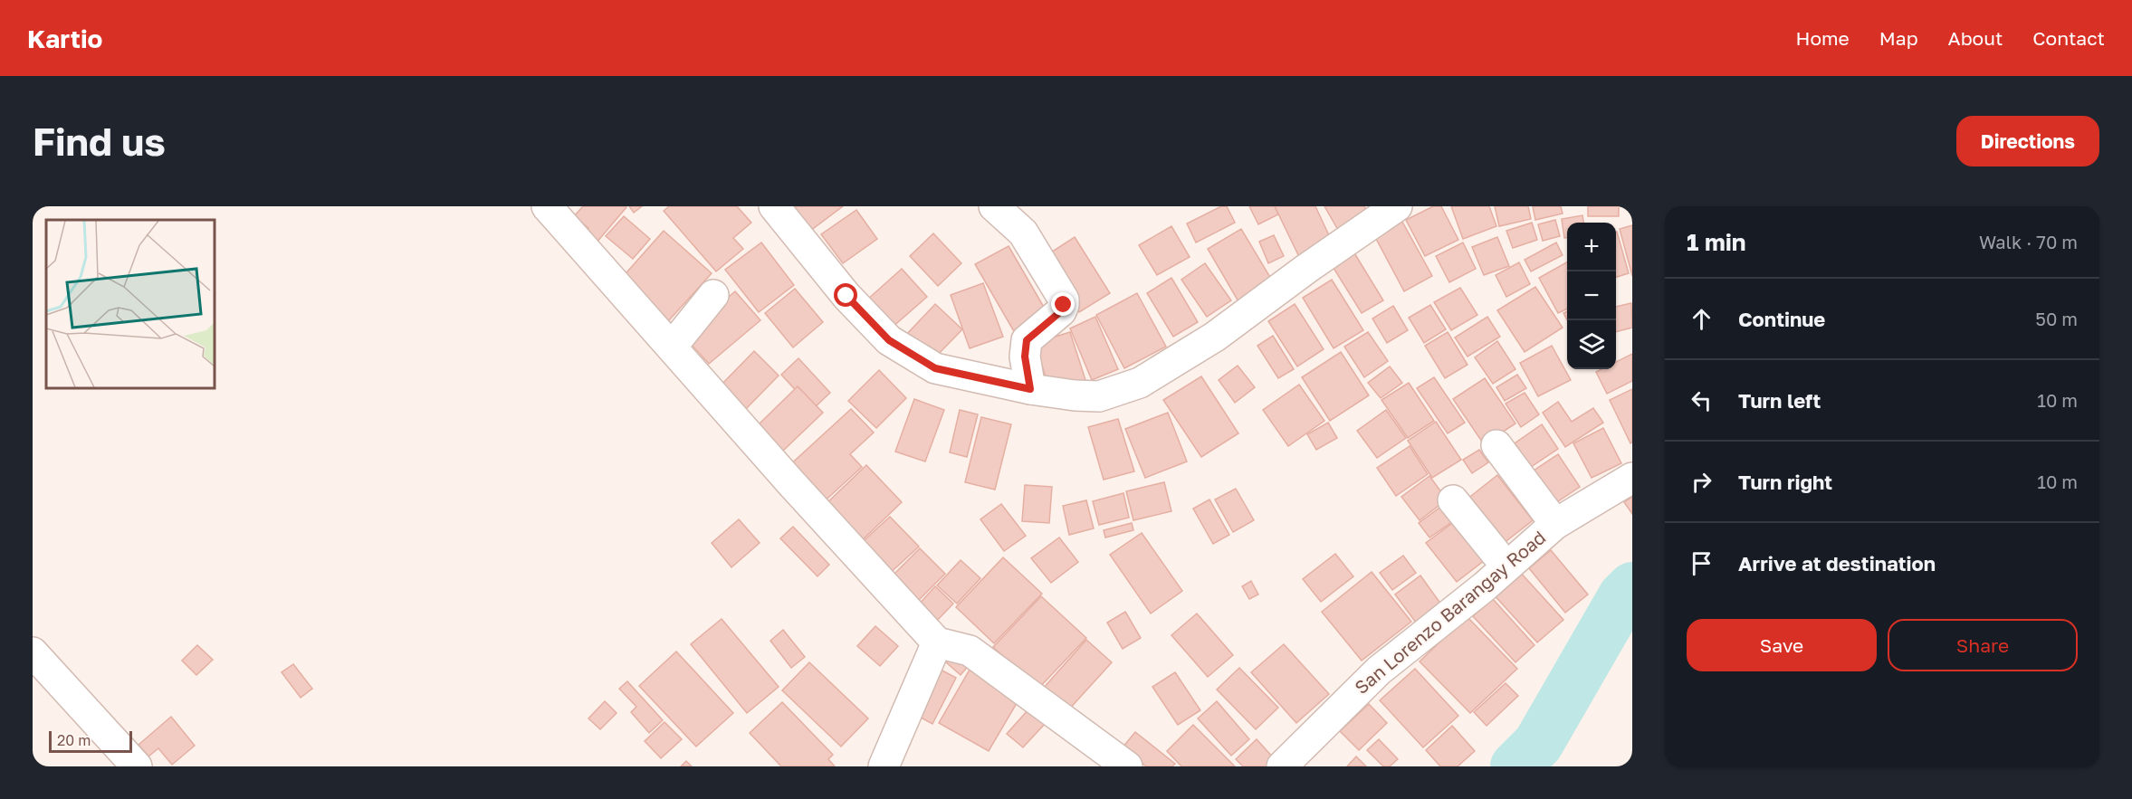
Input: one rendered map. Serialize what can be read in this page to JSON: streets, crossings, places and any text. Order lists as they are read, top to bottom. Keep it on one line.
{"streets":{"street":["San Lorenzo Barangay Road"]},"scale_bar":"20 m","page":{"header":"Kartio","nav":["Home","Map","About","Contact"],"buttons":["Directions",["Save","Share"]],"title":"Find us","heading":["1 min","Walk · 70 m"],"map_buttons":["+","−"],"list":[["Continue","50 m"],["Turn left","10 m"],["Turn right","10 m"],"Arrive at destination"],"scale":"20 m"}}
